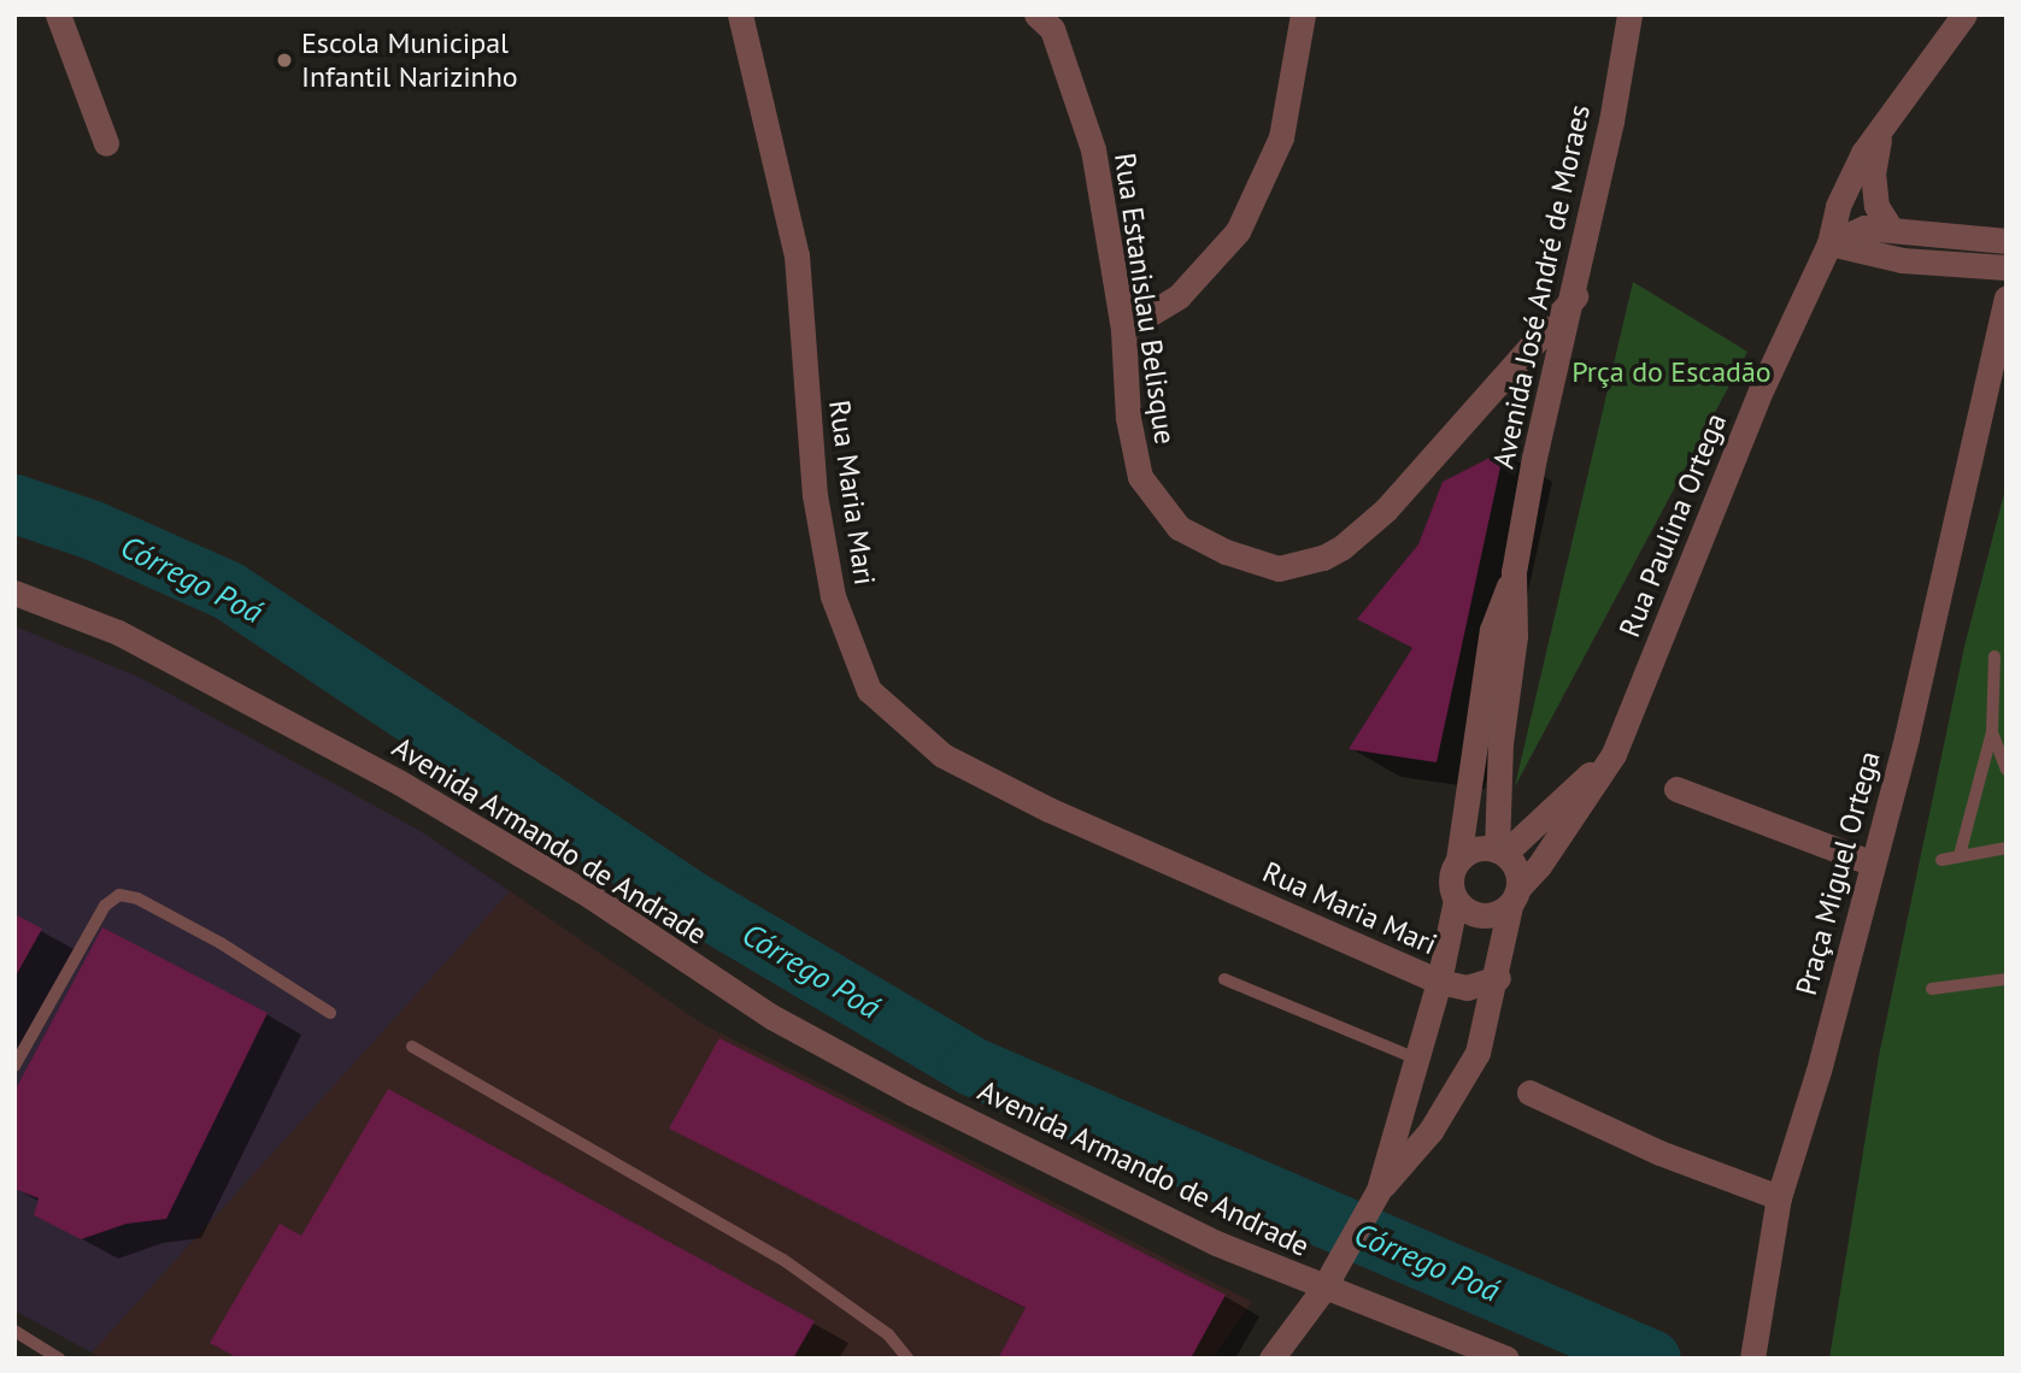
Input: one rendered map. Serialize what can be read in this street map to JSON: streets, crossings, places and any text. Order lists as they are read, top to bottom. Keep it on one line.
{"streets":{"street":["Avenida José André de Moraes","Rua Estanislau Belisque","Rua Maria Mari","Rua Paulina Ortega","Avenida Armando de Andrade","Praça Miguel Ortega"]},"crossings":[["Avenida José André de Moraes","Rua Estanislau Belisque"],["Avenida José André de Moraes","Rua Paulina Ortega"]],"water":["Córrego Poá"],"parks":["Prça do Escadão"],"places":["Escola Municipal Infantil Narizinho"]}
